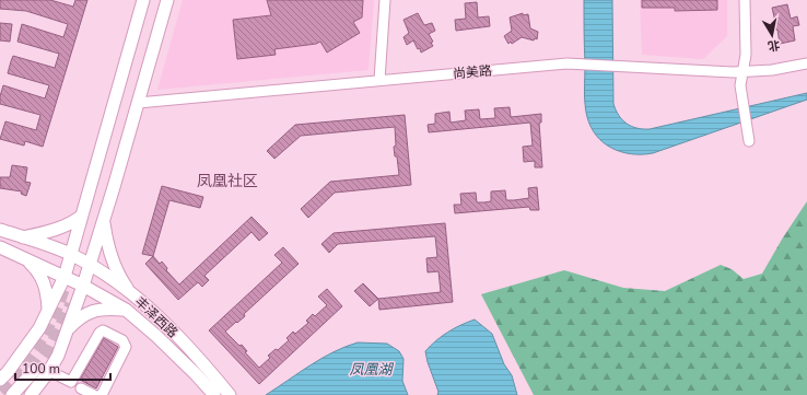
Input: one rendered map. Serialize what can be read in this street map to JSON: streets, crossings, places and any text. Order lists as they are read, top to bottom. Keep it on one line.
{"streets":{"main road":["丰泽西路"],"street":["尚美路"]},"districts":["凤凰社区"],"water":["凤凰湖"],"scale_bar":"100 m","north":"bottom"}
